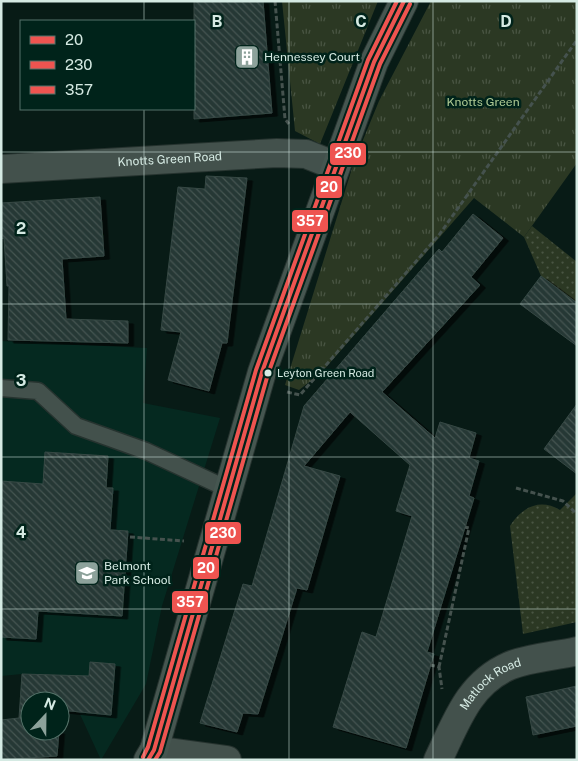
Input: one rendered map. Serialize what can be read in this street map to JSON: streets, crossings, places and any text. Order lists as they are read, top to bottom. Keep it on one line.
{"streets":{"street":["Knotts Green Road","Matlock Road"]},"parks":["Knotts Green"],"places":{"building":["Hennessey Court"],"other":["Leyton Green Road"],"school or university":["Belmont Park School"]},"lines":["transit line 20","transit line 357","transit line 230"],"legend":["20","230","357"],"north":"top","grid":{"columns":["B","C","D"],"rows":["2","3","4"]}}
